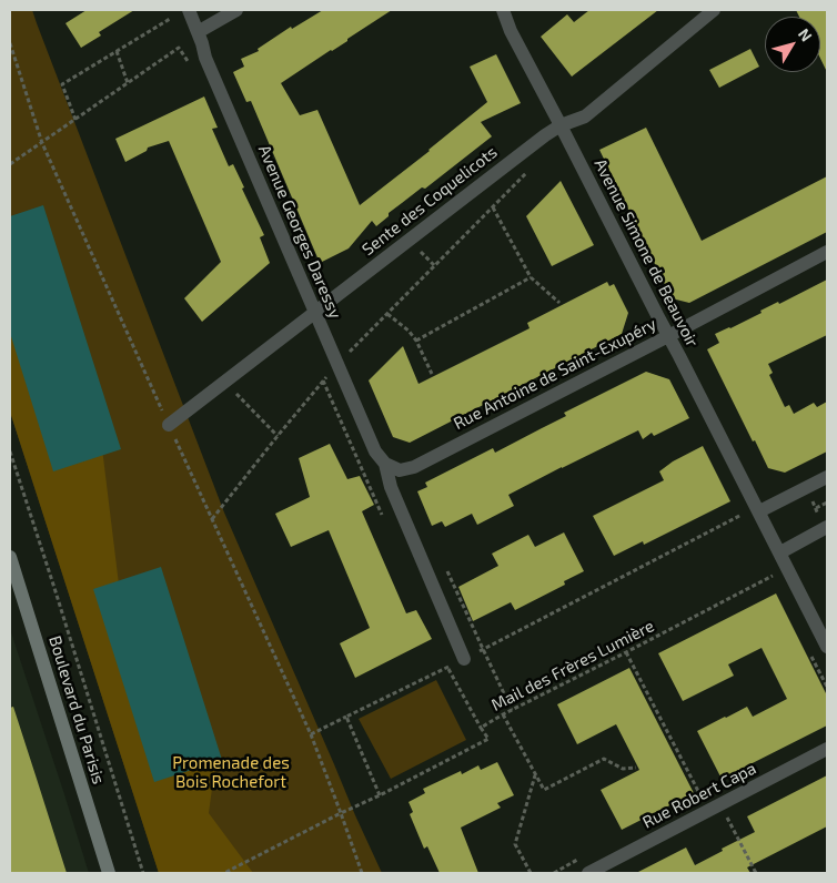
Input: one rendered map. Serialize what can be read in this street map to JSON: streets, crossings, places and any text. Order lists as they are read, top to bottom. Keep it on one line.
{"streets":{"street":["Sente des Coquelicots","Avenue Georges Daressy","Avenue Simone de Beauvoir","Rue Antoine de Saint-Exupéry","Boulevard du Parisis","Rue Robert Capa"],"path":["Mail des Frères Lumière"]},"crossings":[["Sente des Coquelicots","Avenue Georges Daressy"],["Sente des Coquelicots","Avenue Simone de Beauvoir"],["Avenue Georges Daressy","Rue Antoine de Saint-Exupéry"],["Avenue Simone de Beauvoir","Rue Antoine de Saint-Exupéry"]],"parks":["Promenade des Bois Rochefort"],"north":"top right"}
